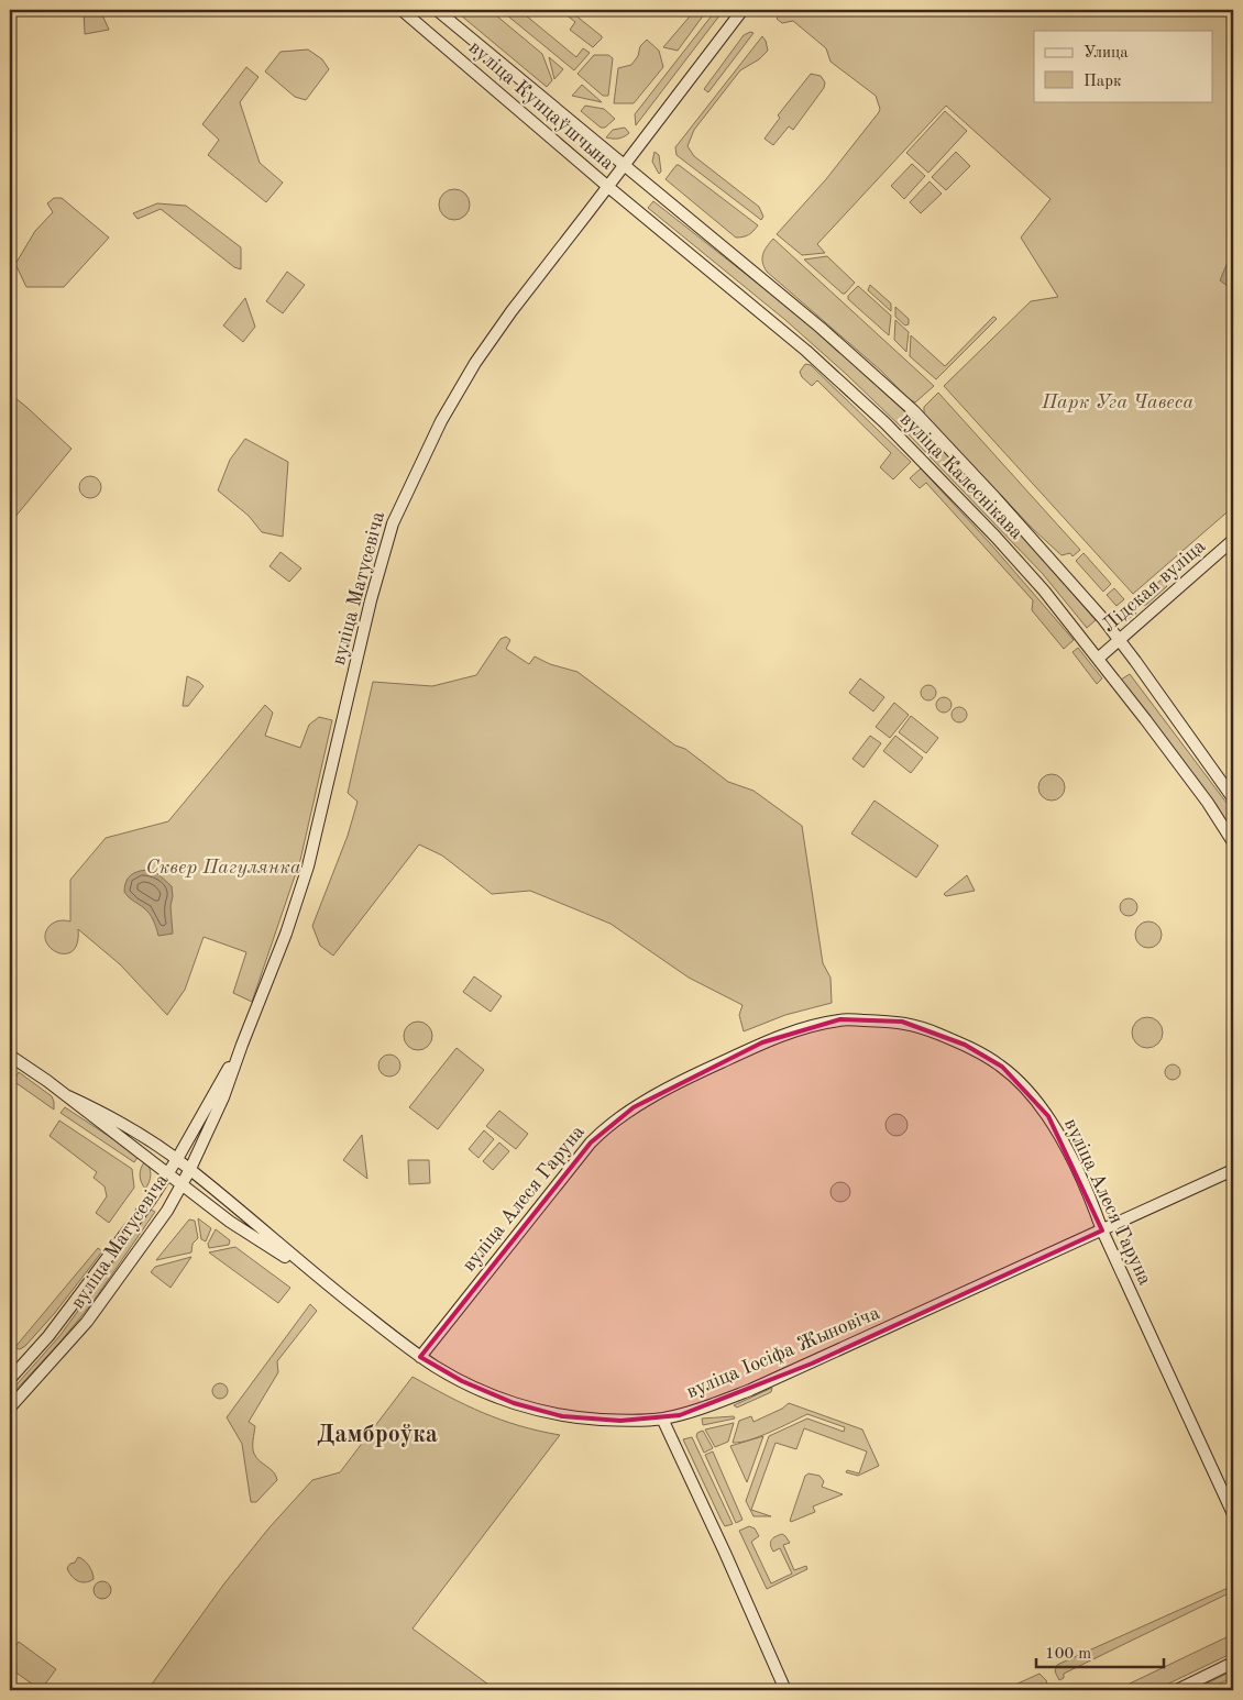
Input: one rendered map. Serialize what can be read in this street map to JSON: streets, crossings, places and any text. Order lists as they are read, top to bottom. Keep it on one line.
{"streets":{"main road":["вуліца Кунцаўшчына","вуліца Калеснікава","Лідская вуліца","вуліца Матусевіча","вуліца Алеся Гаруна","вуліца Іосіфа Жыновіча"]},"crossings":[["вуліца Кунцаўшчына","вуліца Калеснікава"],["вуліца Кунцаўшчына","вуліца Матусевіча"],["вуліца Калеснікава","Лідская вуліца"],["вуліца Калеснікава","вуліца Матусевіча"],["вуліца Матусевіча","вуліца Іосіфа Жыновіча"],["вуліца Алеся Гаруна","вуліца Іосіфа Жыновіча"]],"districts":["Дамброўка"],"parks":["Парк Уга Чавеса","Сквер Пагулянка"],"legend":["Улица","Парк"],"scale_bar":"100 m"}
